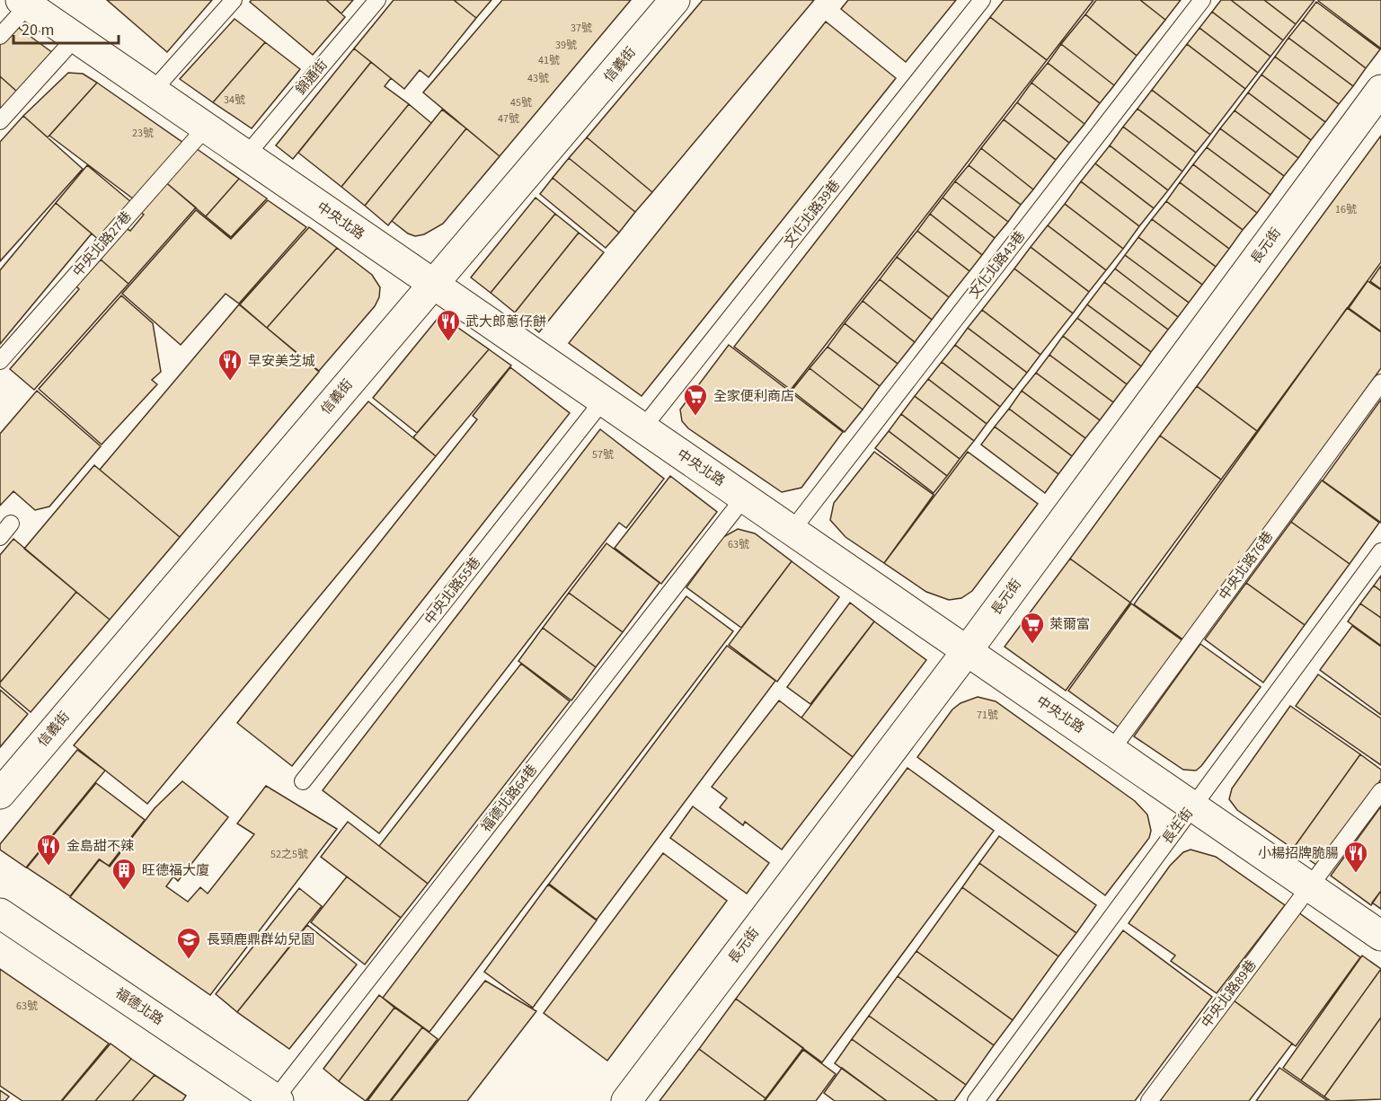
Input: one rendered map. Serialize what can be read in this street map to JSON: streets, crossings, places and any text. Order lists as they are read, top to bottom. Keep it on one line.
{"streets":{"street":["信義街","中央北路","長元街","福德北路"],"lane":["錦通街","文化北路39巷","中央北路27巷","文化北路43巷","中央北路76巷","中央北路55巷","福德北路64巷","長生街","中央北路89巷"]},"crossings":[["信義街","中央北路"],["錦通街","中央北路"],["文化北路39巷","中央北路"],["中央北路","中央北路27巷"],["中央北路","長元街"],["中央北路","文化北路43巷"],["中央北路","中央北路76巷"],["中央北路","中央北路55巷"],["中央北路","福德北路64巷"],["中央北路","長生街"],["中央北路","中央北路89巷"],["福德北路64巷","福德北路"]],"places":{"restaurant":["武大郎蔥仔餅","早安美芝城","金島甜不辣","小楊招牌脆腸"],"supermarket":["全家便利商店","萊爾富"],"building":["旺德福大廈"],"school or university":["長頸鹿鼎群幼兒園"]},"house_numbers":["37號","39號","41號","43號","34號","45號","47號","23號","16號","57號","63號","71號","52之5號","63號"],"scale_bar":"20 m"}
